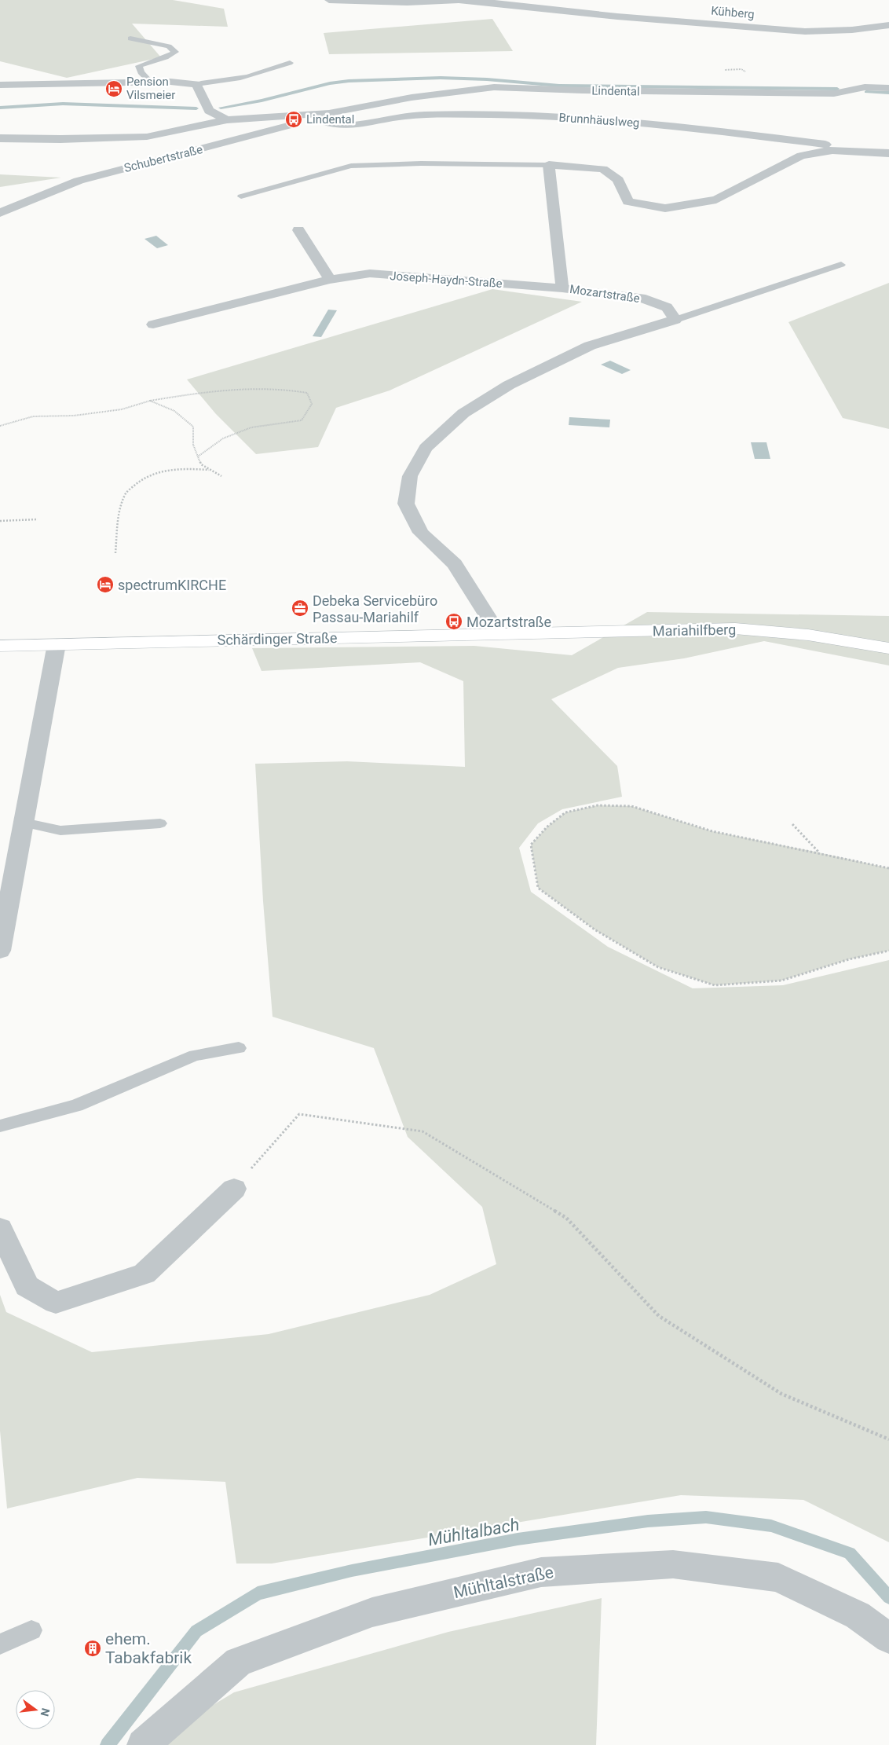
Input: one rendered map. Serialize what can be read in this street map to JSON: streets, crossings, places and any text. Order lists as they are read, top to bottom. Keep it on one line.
{"streets":{"main road":["Mariahilfberg","Schärdinger Straße"],"street":["Kühberg","Lindental","Brunnhäuslweg","Schubertstraße","Joseph-Haydn-Straße","Mozartstraße","Mühltalstraße"]},"crossings":[["Lindental","Schubertstraße"],["Brunnhäuslweg","Schubertstraße"],["Joseph-Haydn-Straße","Mozartstraße"],["Mariahilfberg","Schärdinger Straße"]],"water":["Mühltalbach"],"places":{"hotel":["Pension Vilsmeier","spectrumKIRCHE"],"bus stop":["Lindental","Mozartstraße"],"office":["Debeka Servicebüro Passau-Mariahilf"],"building":["ehem. Tabakfabrik"]},"north":"right"}
